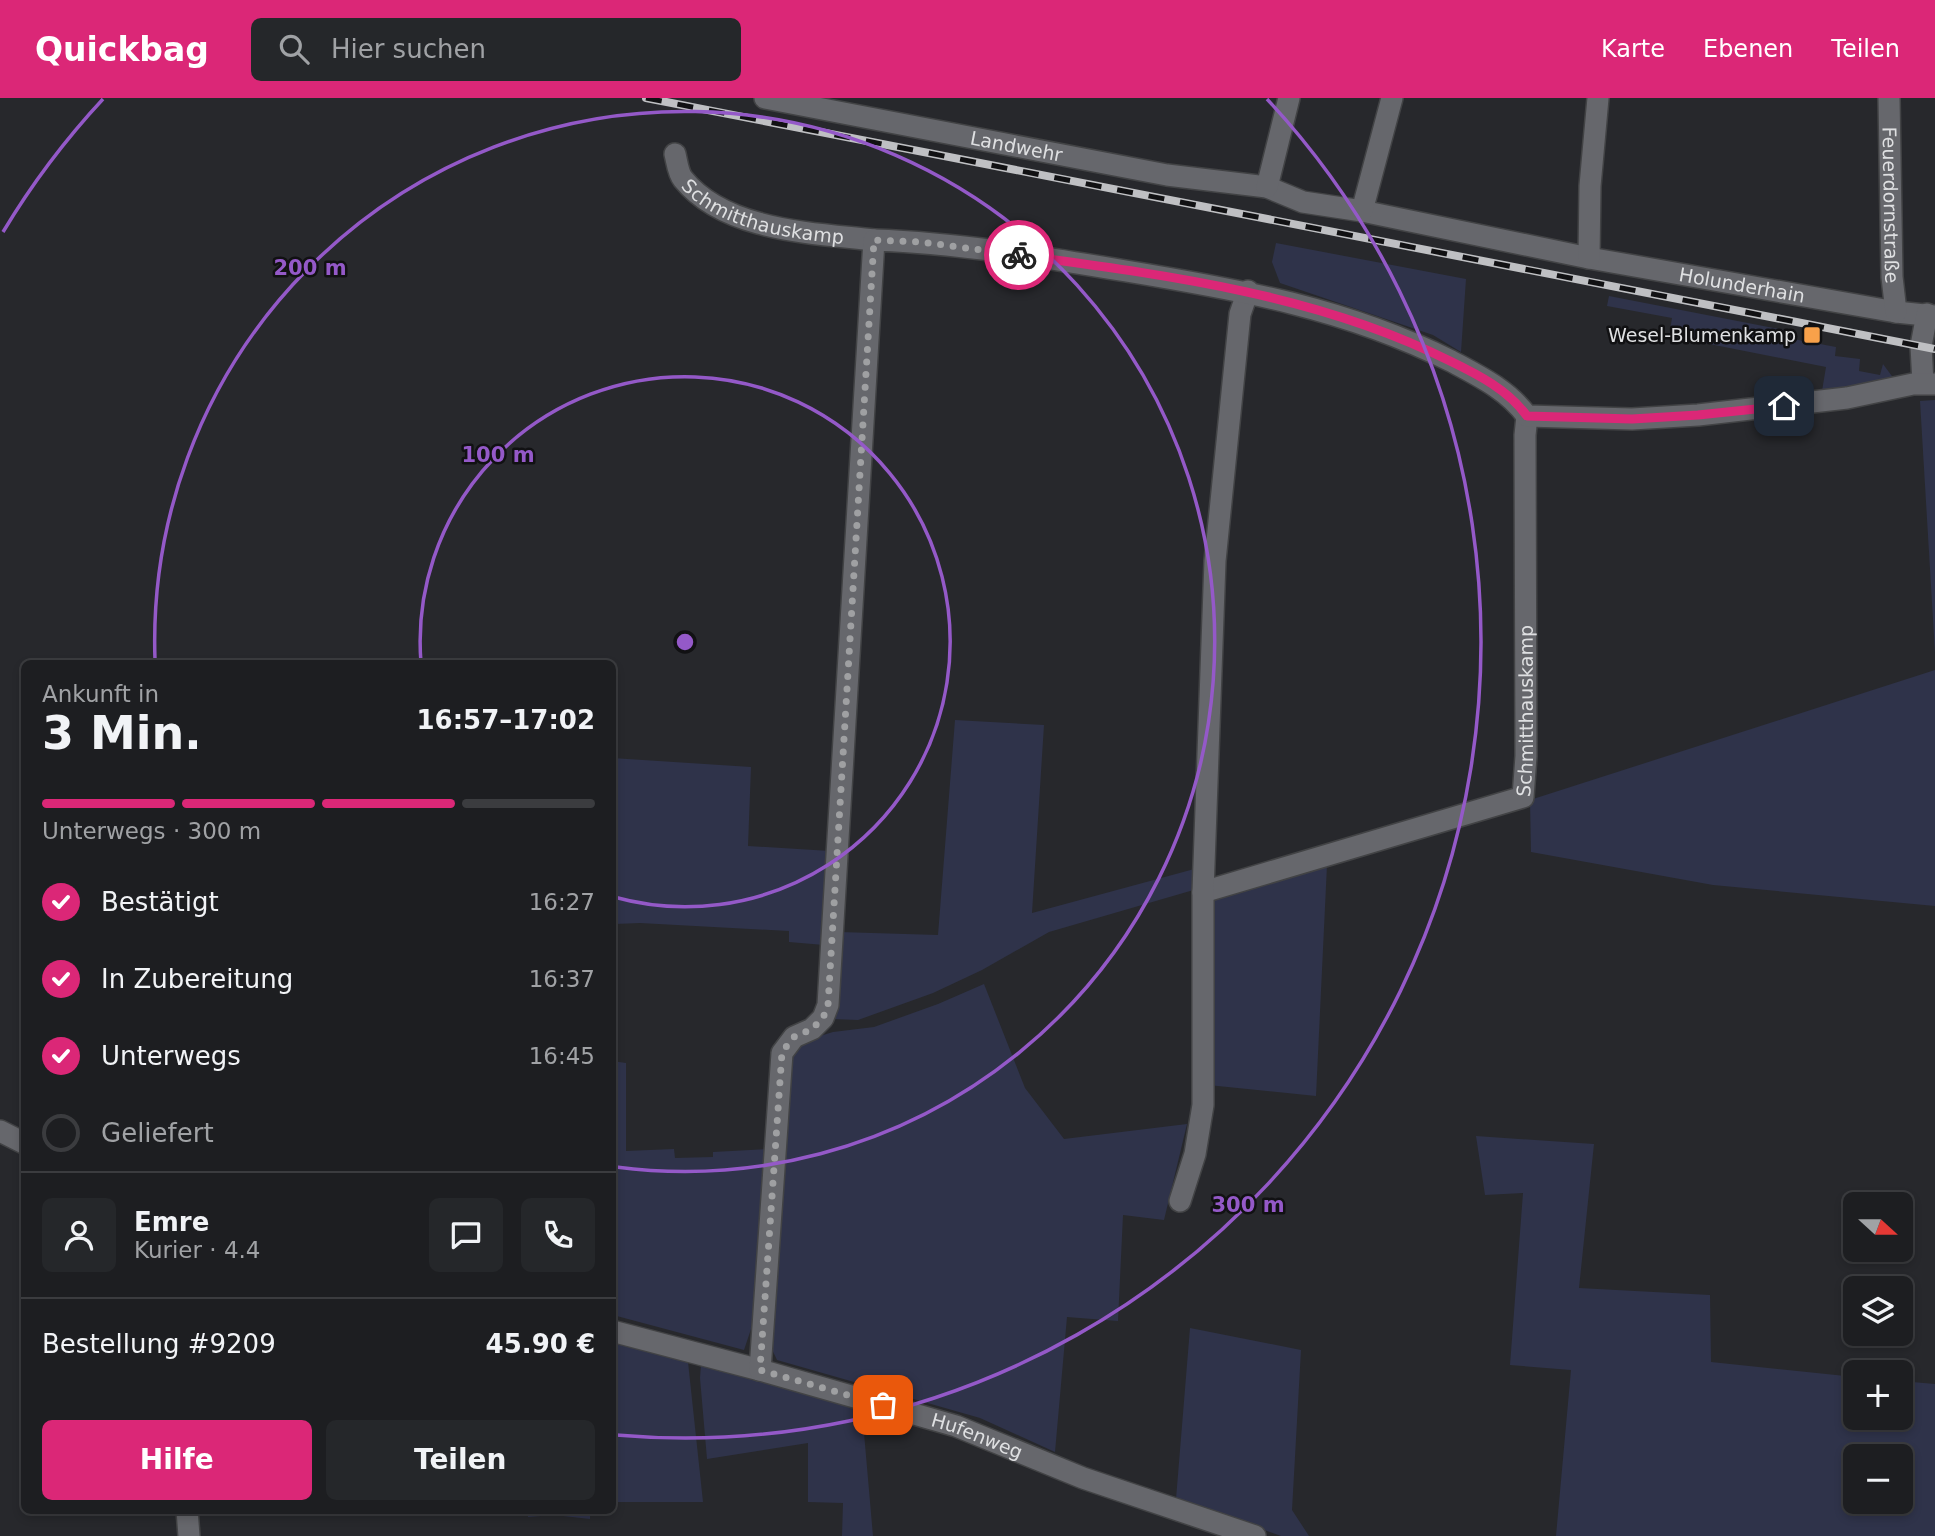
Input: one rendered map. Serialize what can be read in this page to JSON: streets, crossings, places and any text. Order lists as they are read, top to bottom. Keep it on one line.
{"streets":{"street":["Landwehr","Feuerdornstraße","Schmitthauskamp","Holunderhain","Hufenweg"]},"crossings":[["Landwehr","Holunderhain"],["Feuerdornstraße","Holunderhain"],["Schmitthauskamp","Hufenweg"]],"places":{"transit":["Wesel-Blumenkamp"]},"north":"right","page":{"header":"Quickbag","search":"Hier suchen","nav":["Karte","Ebenen","Teilen"],"heading":["3 Min.","Ankunft in","16:57–17:02"],"panel":["Emre","Kurier · 4.4","Bestellung #9209","45.90 €"],"bar":"Unterwegs · 300 m","list":[["Bestätigt","16:27"],["In Zubereitung","16:37"],["Unterwegs","16:45"],"Geliefert"],"map_buttons":["+","−"],"buttons":["Hilfe","Teilen"]},"rings":["200 m","100 m","300 m"]}
